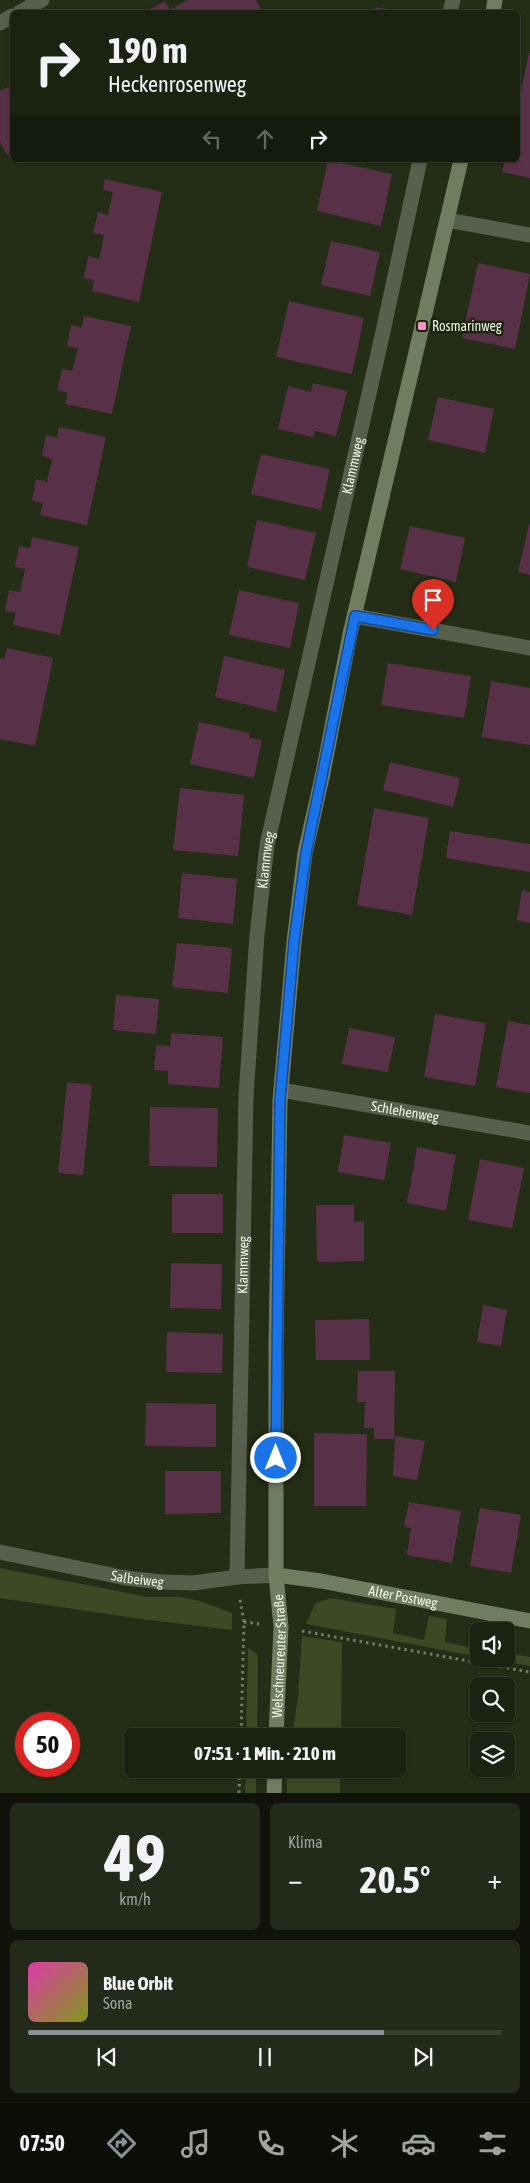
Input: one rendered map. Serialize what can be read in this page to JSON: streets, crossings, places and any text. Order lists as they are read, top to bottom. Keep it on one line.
{"streets":{"main road":["Alter Postweg","Welschneureuter Straße"],"street":["Klammweg","Schlehenweg","Salbeiweg"]},"crossings":[["Klammweg","Salbeiweg"],["Salbeiweg","Alter Postweg"],["Salbeiweg","Welschneureuter Straße"],["Alter Postweg","Welschneureuter Straße"]],"places":{"transit":["Rosmarinweg"]},"page":{"turn":["190 m","Heckenrosenweg"],"limit":"50","trip":"07:51 · 1 Min. · 210 m","tile":[["49","km/h"],"Klima"],"heat":["−","20.5°","+"],"song":["Blue Orbit","Sona"],"tabs":"07:50"}}
